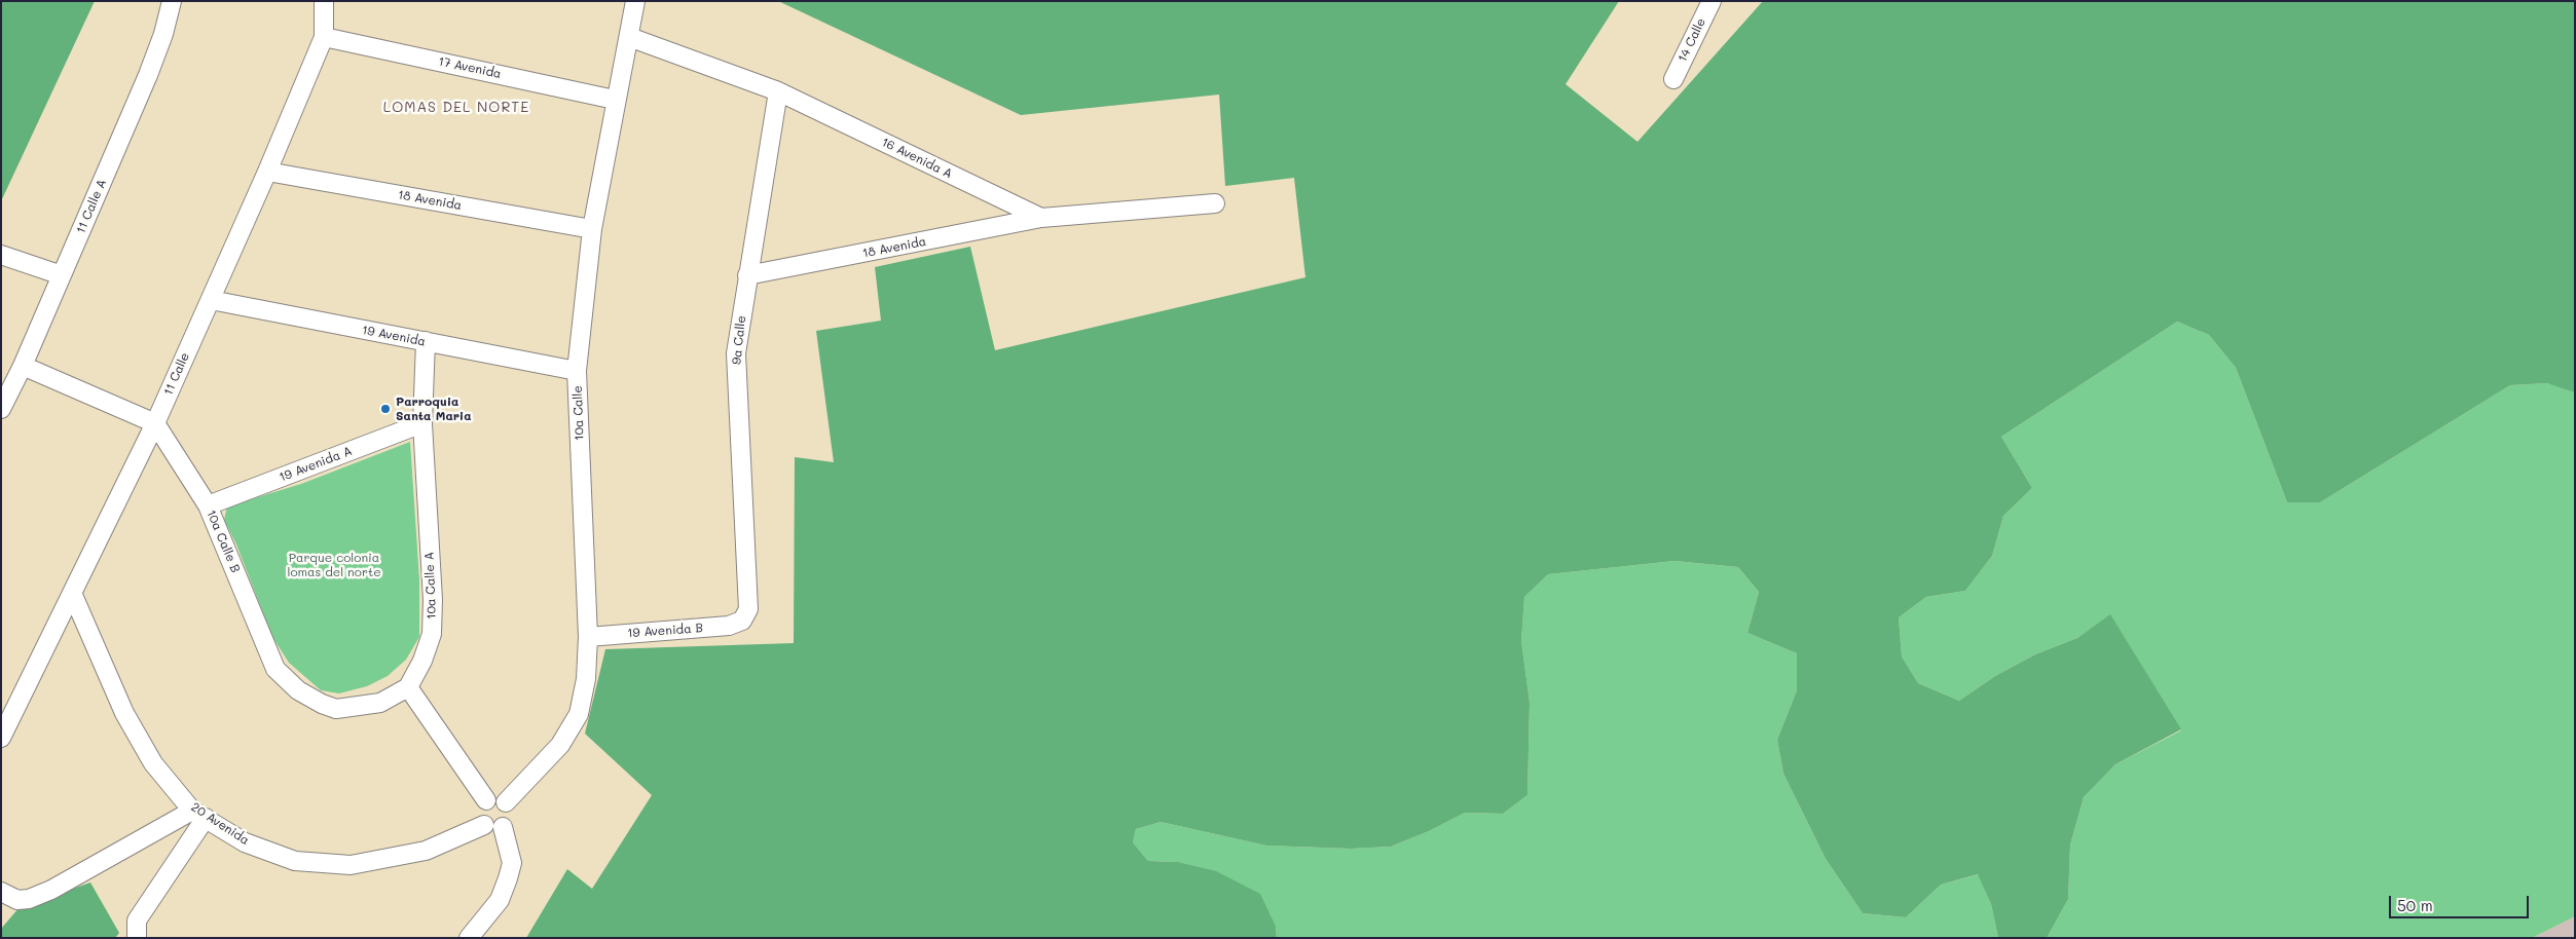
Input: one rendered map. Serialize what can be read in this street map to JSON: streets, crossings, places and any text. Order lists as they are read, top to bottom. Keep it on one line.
{"streets":{"street":["14 Calle","17 Avenida","16 Avenida A","18 Avenida","11 Calle A","19 Avenida","9a Calle","11 Calle","10a Calle","19 Avenida A","10a Calle B","10a Calle A","19 Avenida B","20 Avenida"]},"crossings":[["17 Avenida","11 Calle"],["17 Avenida","10a Calle"],["16 Avenida A","18 Avenida"],["16 Avenida A","9a Calle"],["16 Avenida A","10a Calle"],["18 Avenida","9a Calle"],["18 Avenida","11 Calle"],["18 Avenida","10a Calle"],["19 Avenida","11 Calle"],["19 Avenida","10a Calle"],["19 Avenida","10a Calle A"],["9a Calle","19 Avenida B"],["11 Calle","10a Calle B"],["11 Calle","20 Avenida"],["10a Calle","19 Avenida B"],["10a Calle","20 Avenida"],["19 Avenida A","10a Calle B"],["19 Avenida A","10a Calle A"],["10a Calle B","10a Calle A"]],"districts":["LOMAS DEL NORTE"],"parks":["Parque colonia lomas del norte"],"places":["Parroquia Santa Maria"],"scale_bar":"50 m"}
